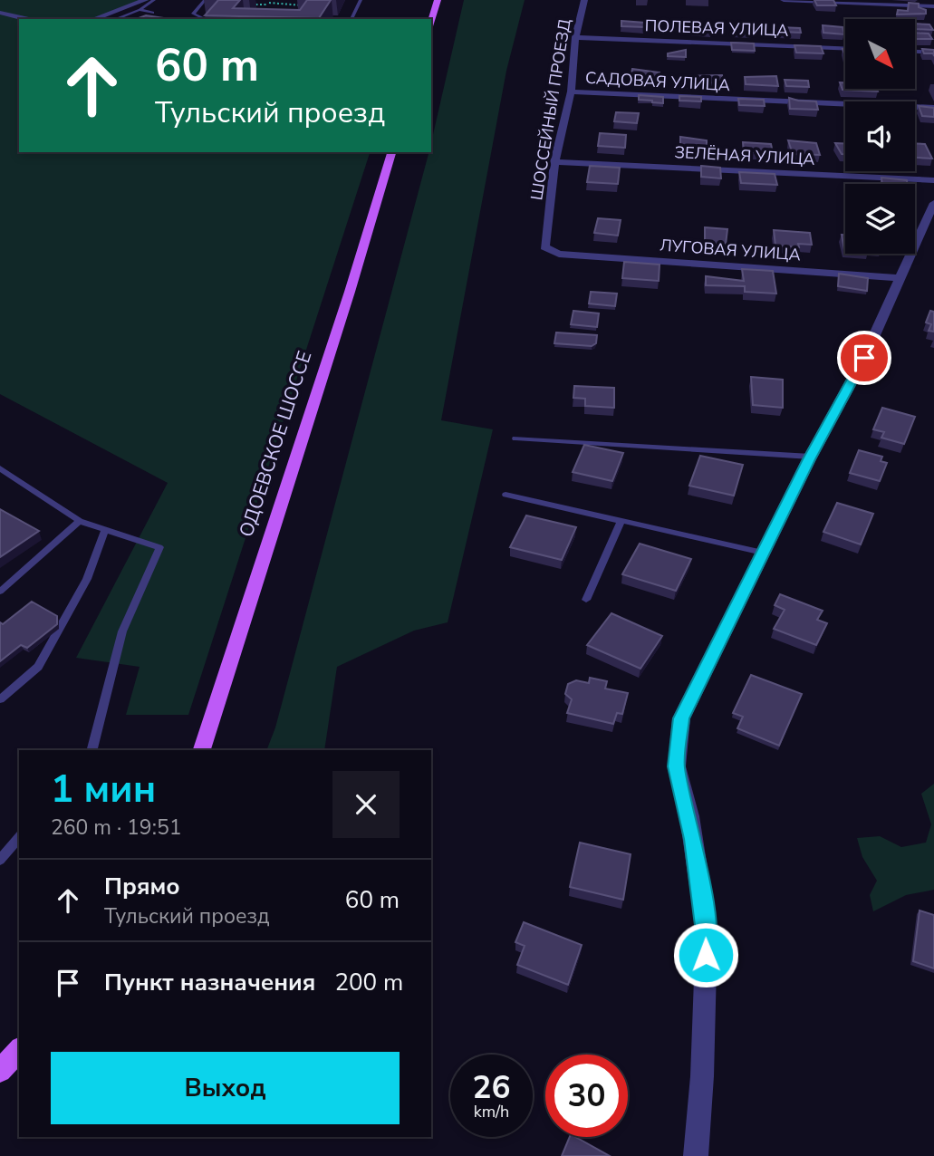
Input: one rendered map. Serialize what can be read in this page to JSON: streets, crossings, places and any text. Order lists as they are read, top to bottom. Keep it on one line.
{"streets":{"main road":["ОДОЕВСКОЕ ШОССЕ"],"street":["ПОЛЕВАЯ УЛИЦА","САДОВАЯ УЛИЦА","ШОССЕЙНЫЙ ПРОЕЗД","ЗЕЛЁНАЯ УЛИЦА","ЛУГОВАЯ УЛИЦА"]},"crossings":[["ПОЛЕВАЯ УЛИЦА","ШОССЕЙНЫЙ ПРОЕЗД"],["САДОВАЯ УЛИЦА","ШОССЕЙНЫЙ ПРОЕЗД"],["ШОССЕЙНЫЙ ПРОЕЗД","ЗЕЛЁНАЯ УЛИЦА"],["ШОССЕЙНЫЙ ПРОЕЗД","ЛУГОВАЯ УЛИЦА"]],"north":"bottom right","page":{"turn":["60 m","Тульский проезд"],"heading":["1 мин","260 m · 19:51"],"list":[{"name":"Прямо","note":"Тульский проезд","value":"60 m"},{"name":"Пункт назначения","value":"200 m"}],"buttons":"Выход","speed":"26 km/h","limit":"30"}}
